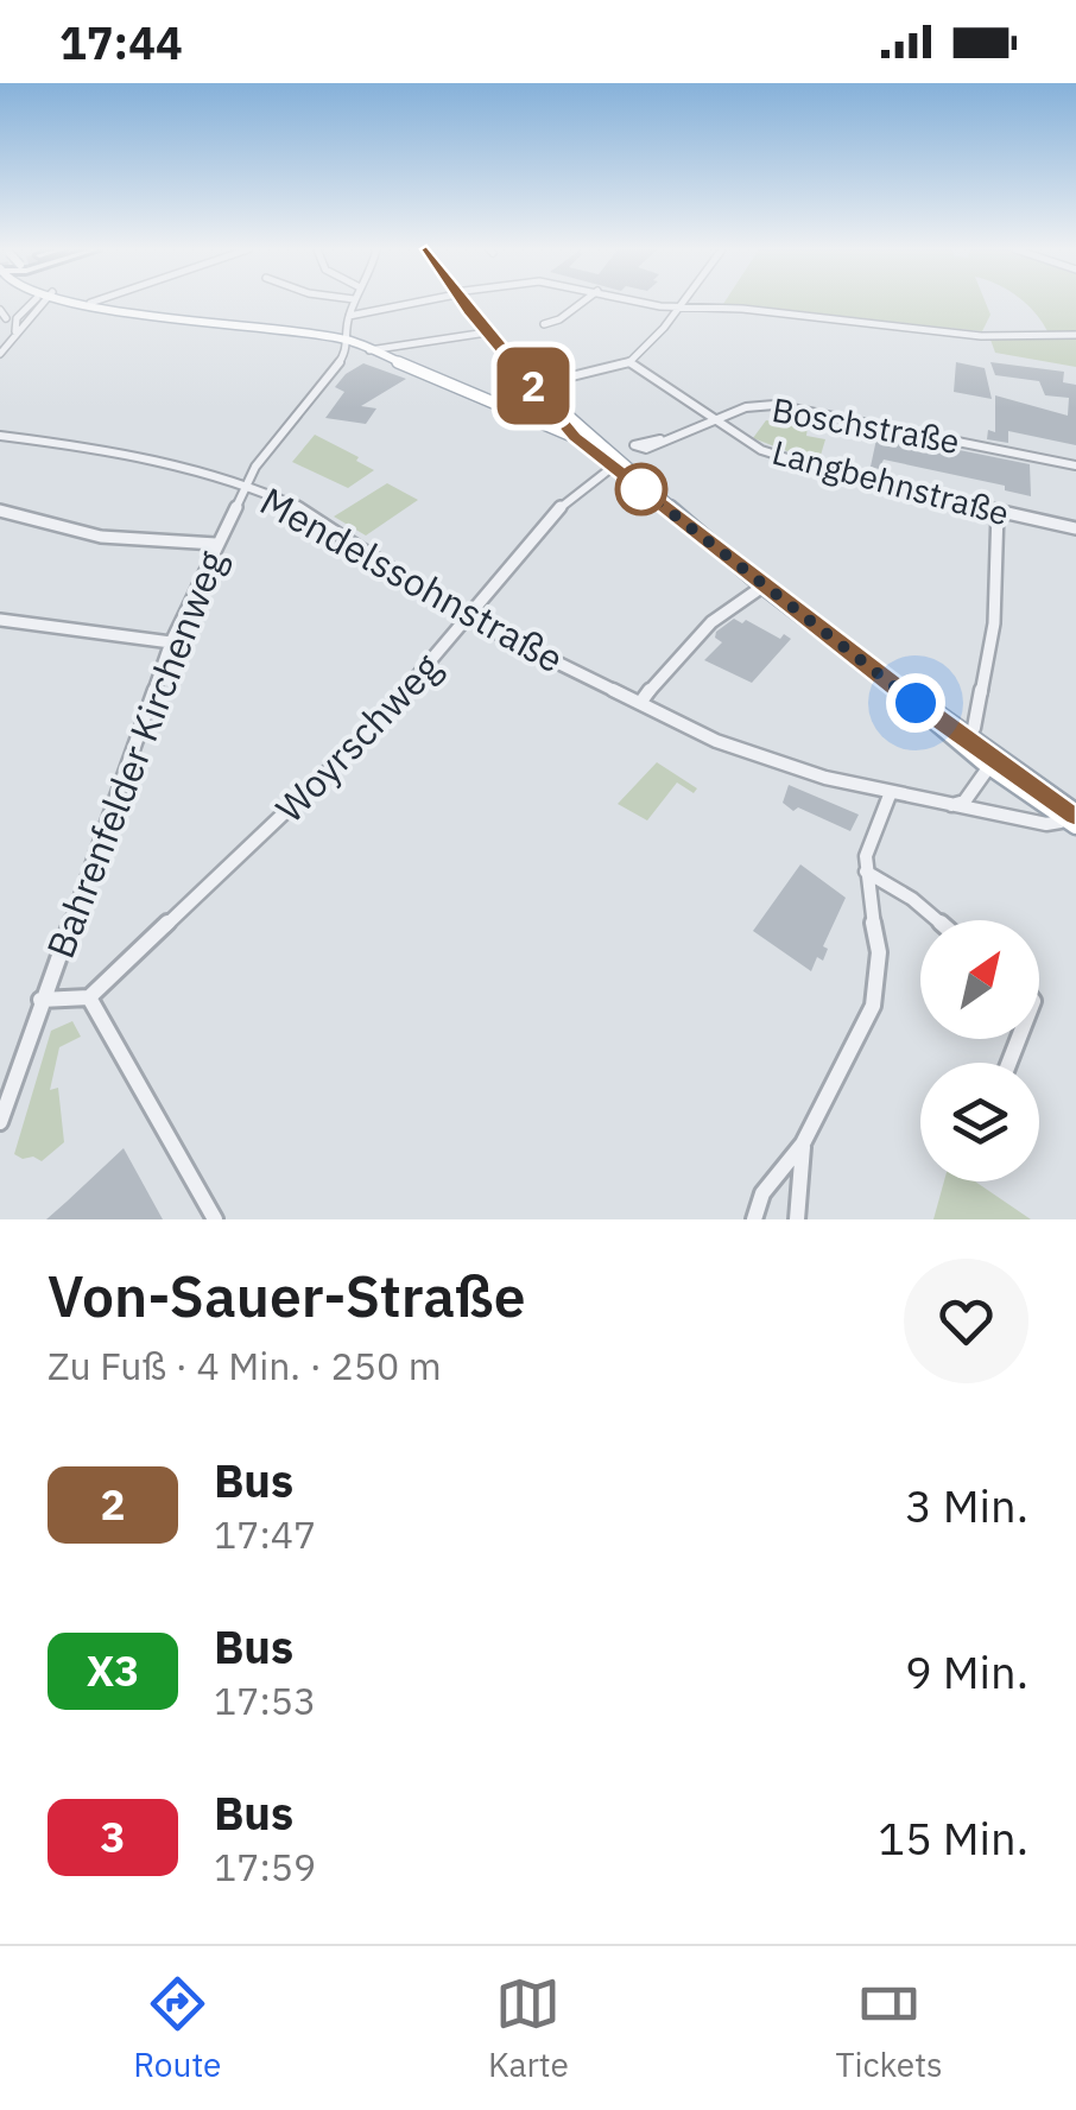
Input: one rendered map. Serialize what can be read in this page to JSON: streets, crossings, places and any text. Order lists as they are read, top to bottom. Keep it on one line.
{"streets":{"street":["Boschstraße","Langbehnstraße","Mendelssohnstraße","Woyrschweg","Bahrenfelder Kirchenweg"]},"crossings":[["Boschstraße","Langbehnstraße"],["Mendelssohnstraße","Woyrschweg"],["Mendelssohnstraße","Bahrenfelder Kirchenweg"]],"lines":["bus line 2"],"north":"top right","page":{"status":"17:44","on_map":"2","heading":["Von-Sauer-Straße","Zu Fuß · 4 Min. · 250 m"],"list":[{"mark":"2","name":"Bus","note":"17:47","value":"3 Min."},{"mark":"X3","name":"Bus","note":"17:53","value":"9 Min."},{"mark":"3","name":"Bus","note":"17:59","value":"15 Min."}],"tabs":["Route","Karte","Tickets"]}}
